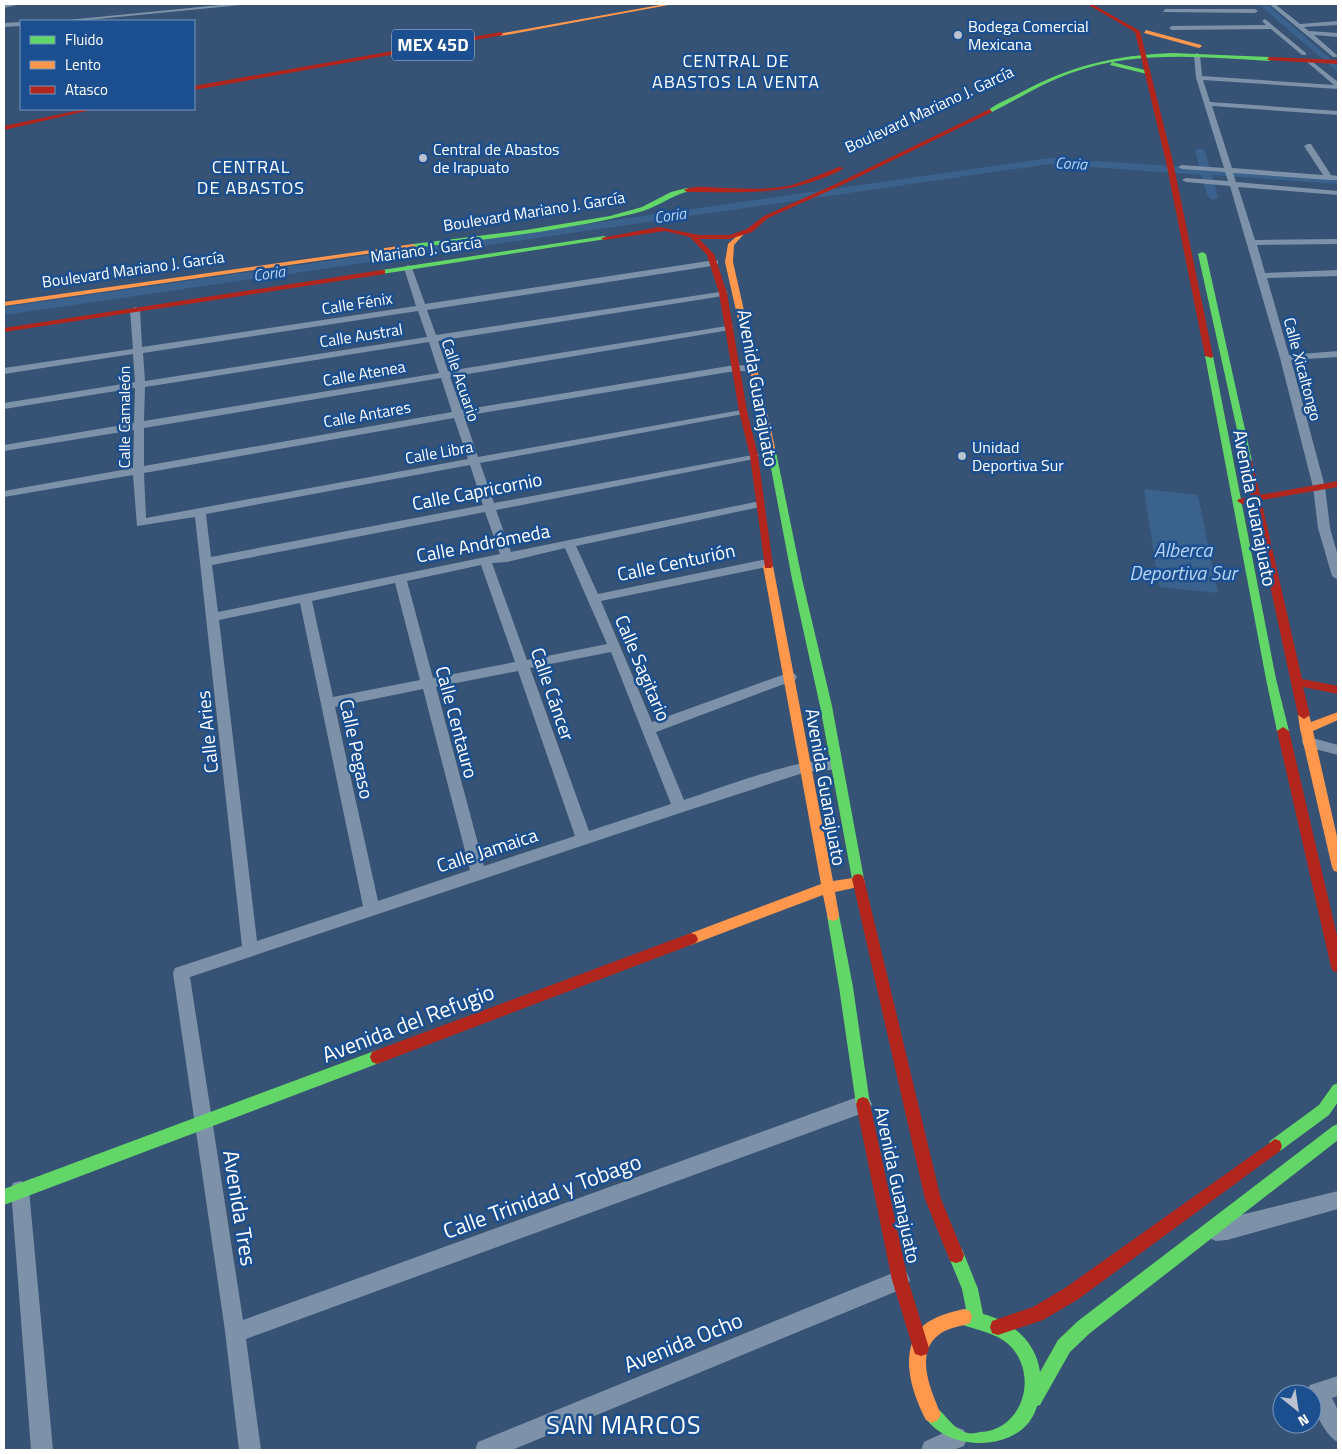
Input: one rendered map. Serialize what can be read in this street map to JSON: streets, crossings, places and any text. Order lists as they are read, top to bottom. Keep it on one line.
{"streets":{"main road":["MEX 45D","Boulevard Mariano J. García","Mariano J. García","Avenida Guanajuato","Avenida del Refugio"],"street":["Calle Fénix","Calle Austral","Calle Xicaltongo","Calle Atenea","Calle Acuario","Calle Antares","Calle Camaleón","Calle Libra","Calle Capricornio","Calle Andrómeda","Calle Centurión","Calle Sagitario","Calle Cáncer","Calle Centauro","Calle Aries","Calle Pegaso","Calle Jamaica","Calle Trinidad y Tobago","Avenida Tres","Avenida Ocho"]},"crossings":[["Boulevard Mariano J. García","Mariano J. García"],["Boulevard Mariano J. García","Avenida Guanajuato"],["Mariano J. García","Calle Acuario"],["Mariano J. García","Avenida Guanajuato"],["Mariano J. García","Calle Camaleón"],["Calle Fénix","Calle Acuario"],["Calle Fénix","Avenida Guanajuato"],["Calle Fénix","Calle Camaleón"],["Calle Austral","Calle Acuario"],["Calle Austral","Avenida Guanajuato"],["Calle Austral","Calle Camaleón"],["Calle Atenea","Calle Acuario"],["Calle Atenea","Avenida Guanajuato"],["Calle Atenea","Calle Camaleón"],["Calle Acuario","Calle Antares"],["Calle Acuario","Calle Libra"],["Calle Acuario","Calle Capricornio"],["Calle Acuario","Calle Andrómeda"],["Avenida Guanajuato","Calle Antares"],["Avenida Guanajuato","Calle Libra"],["Avenida Guanajuato","Calle Capricornio"],["Avenida Guanajuato","Calle Andrómeda"],["Avenida Guanajuato","Calle Centurión"],["Avenida Guanajuato","Calle Jamaica"],["Avenida Guanajuato","Avenida del Refugio"],["Avenida Guanajuato","Calle Trinidad y Tobago"],["Avenida Guanajuato","Avenida Ocho"],["Calle Antares","Calle Camaleón"],["Calle Camaleón","Calle Libra"],["Calle Libra","Calle Aries"],["Calle Capricornio","Calle Aries"],["Calle Andrómeda","Calle Sagitario"],["Calle Andrómeda","Calle Cáncer"],["Calle Andrómeda","Calle Centauro"],["Calle Andrómeda","Calle Aries"],["Calle Andrómeda","Calle Pegaso"],["Calle Centurión","Calle Sagitario"],["Calle Sagitario","Calle Jamaica"],["Calle Cáncer","Calle Jamaica"],["Calle Centauro","Calle Jamaica"],["Calle Aries","Calle Jamaica"],["Calle Pegaso","Calle Jamaica"],["Calle Jamaica","Avenida Tres"],["Avenida del Refugio","Avenida Tres"],["Calle Trinidad y Tobago","Avenida Tres"]],"districts":["CENTRAL DE ABASTOS LA VENTA","CENTRAL DE ABASTOS","SAN MARCOS"],"water":["Coria","Alberca Deportiva Sur"],"places":["Bodega Comercial Mexicana","Central de Abastos de Irapuato","Unidad Deportiva Sur"],"legend":["Fluido","Lento","Atasco"],"north":"bottom right"}
